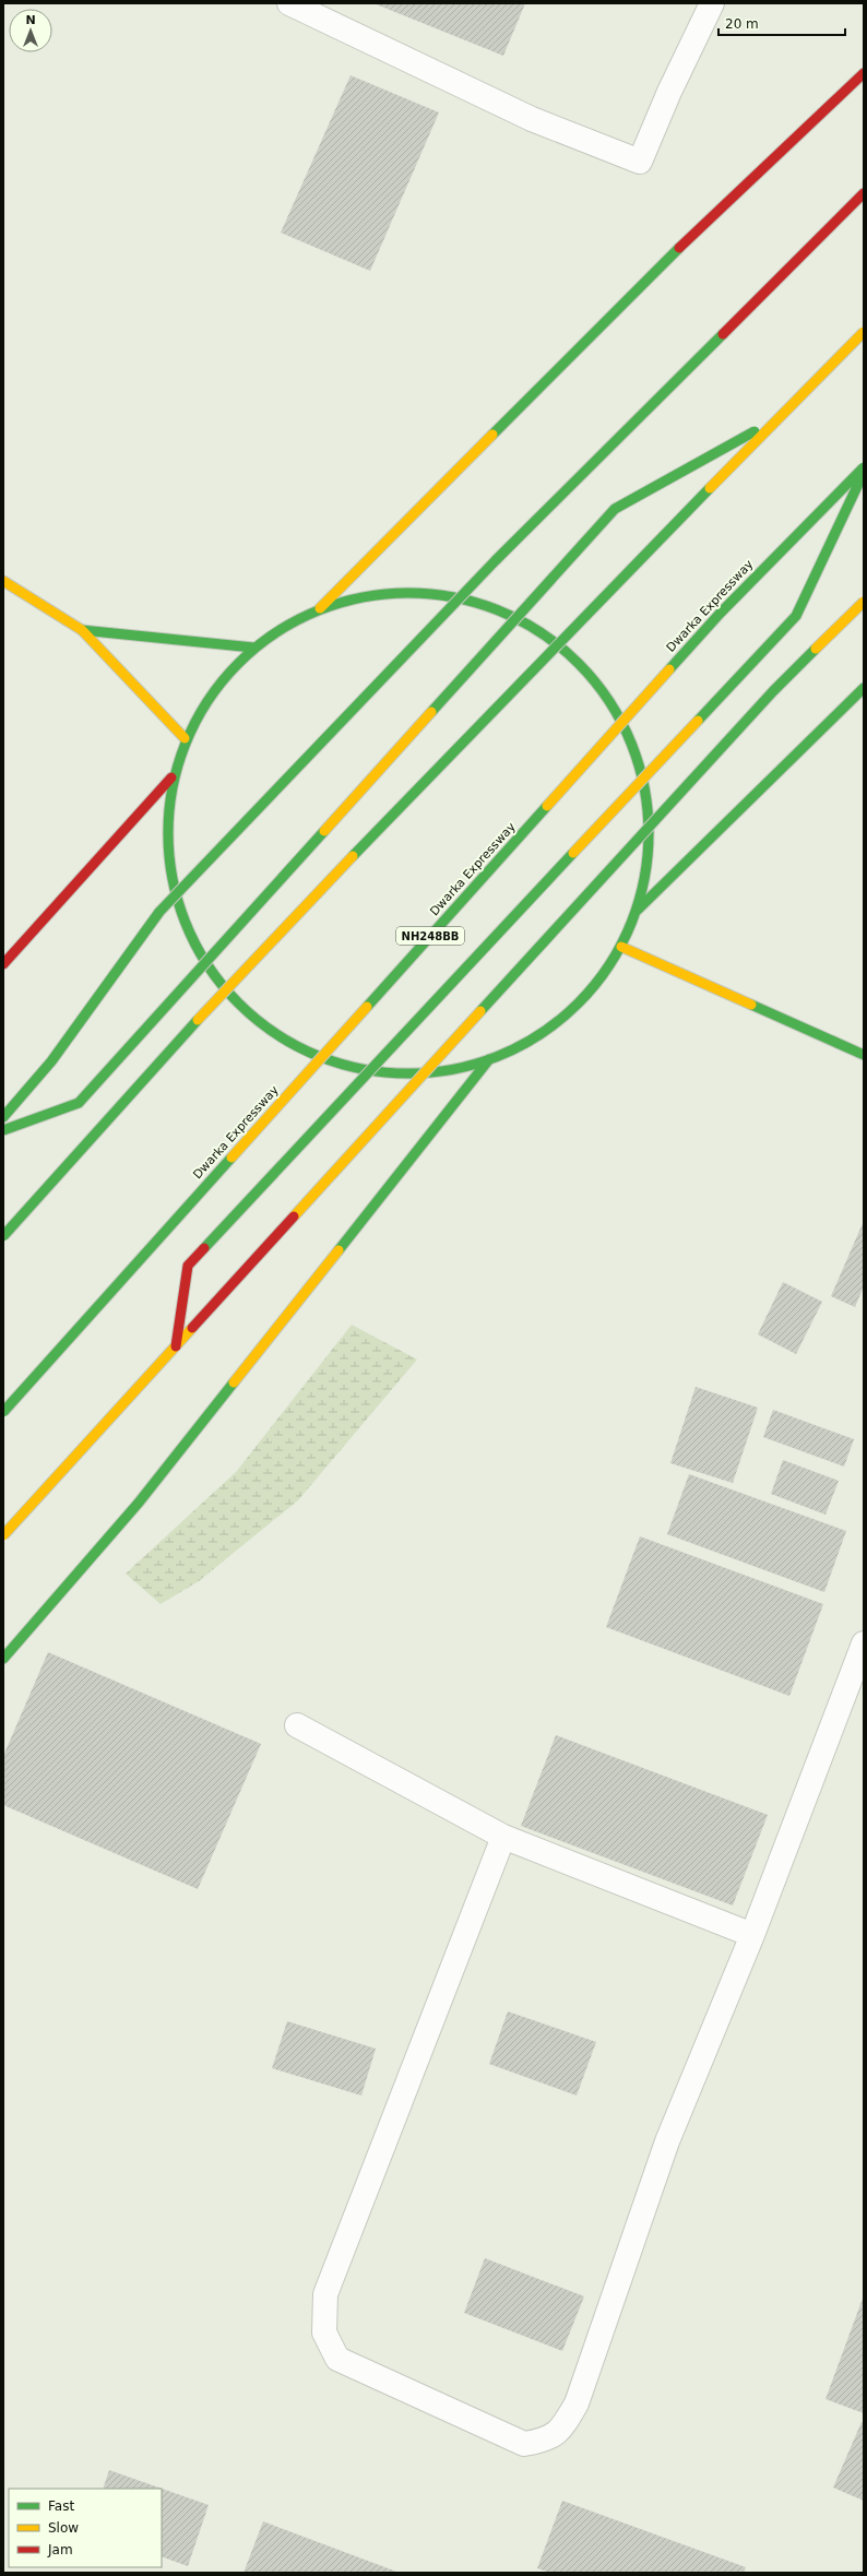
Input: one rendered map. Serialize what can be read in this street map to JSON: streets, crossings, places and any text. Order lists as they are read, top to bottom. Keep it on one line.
{"streets":{"main road":["Dwarka Expressway","NH248BB"]},"legend":["Fast","Slow","Jam"],"scale_bar":"20 m","north":"top"}
